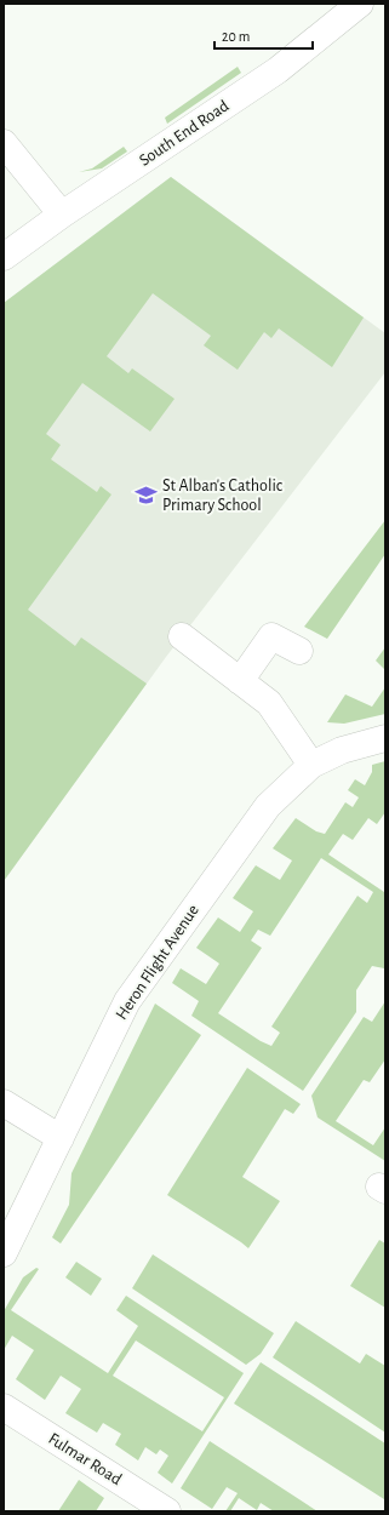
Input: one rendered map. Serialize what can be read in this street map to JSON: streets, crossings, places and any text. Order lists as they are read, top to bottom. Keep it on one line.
{"streets":{"street":["South End Road","Heron Flight Avenue","Fulmar Road"]},"places":{"school or university":["St Alban's Catholic Primary School"]},"scale_bar":"20 m"}
